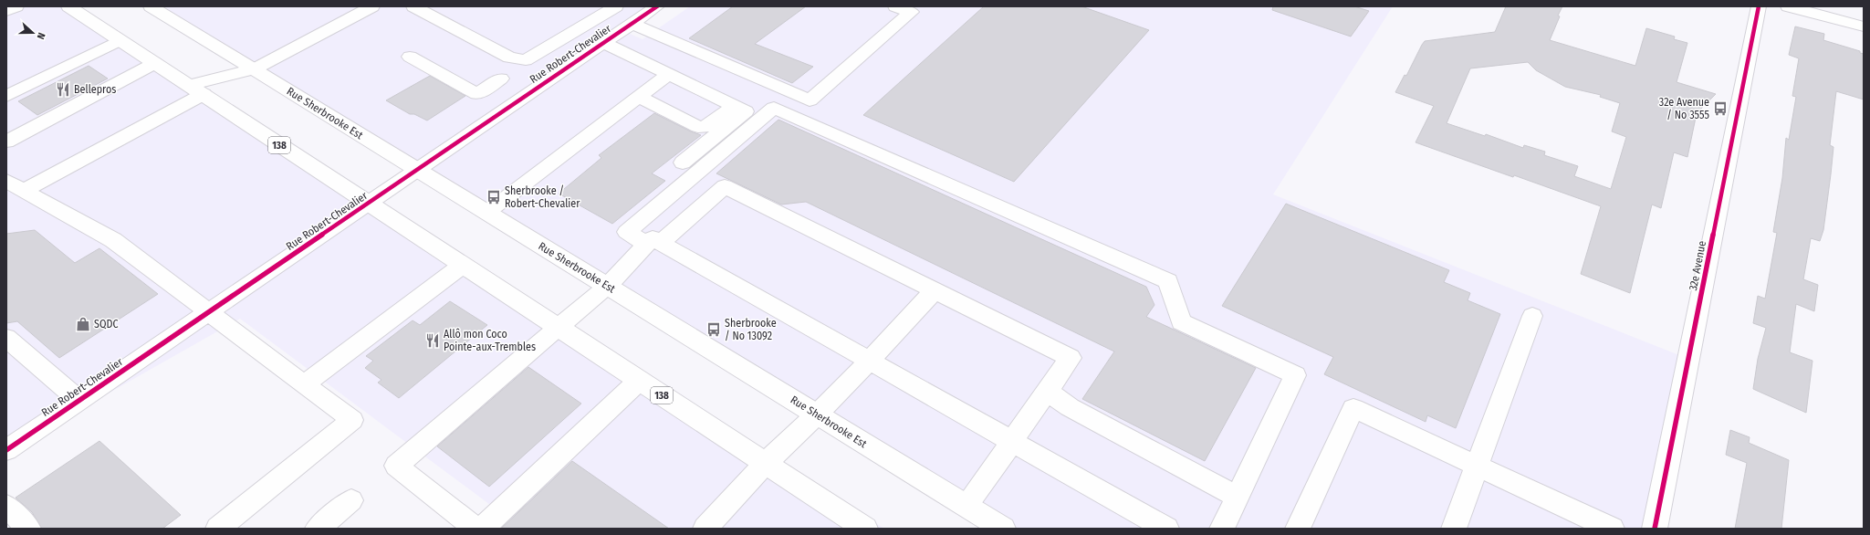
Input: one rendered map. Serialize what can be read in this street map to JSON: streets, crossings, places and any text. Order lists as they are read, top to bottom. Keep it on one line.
{"streets":{"main road":["Rue Robert-Chevalier","Rue Sherbrooke Est","138","32e Avenue"]},"crossings":[["Rue Robert-Chevalier","Rue Sherbrooke Est"],["Rue Robert-Chevalier","138"]],"places":{"restaurant":["Bellepros","Allô mon Coco Pointe-aux-Trembles"],"bus stop":["32e Avenue / No 3555","Sherbrooke / Robert-Chevalier","Sherbrooke / No 13092"],"shop":["SQDC"]},"north":"right"}
